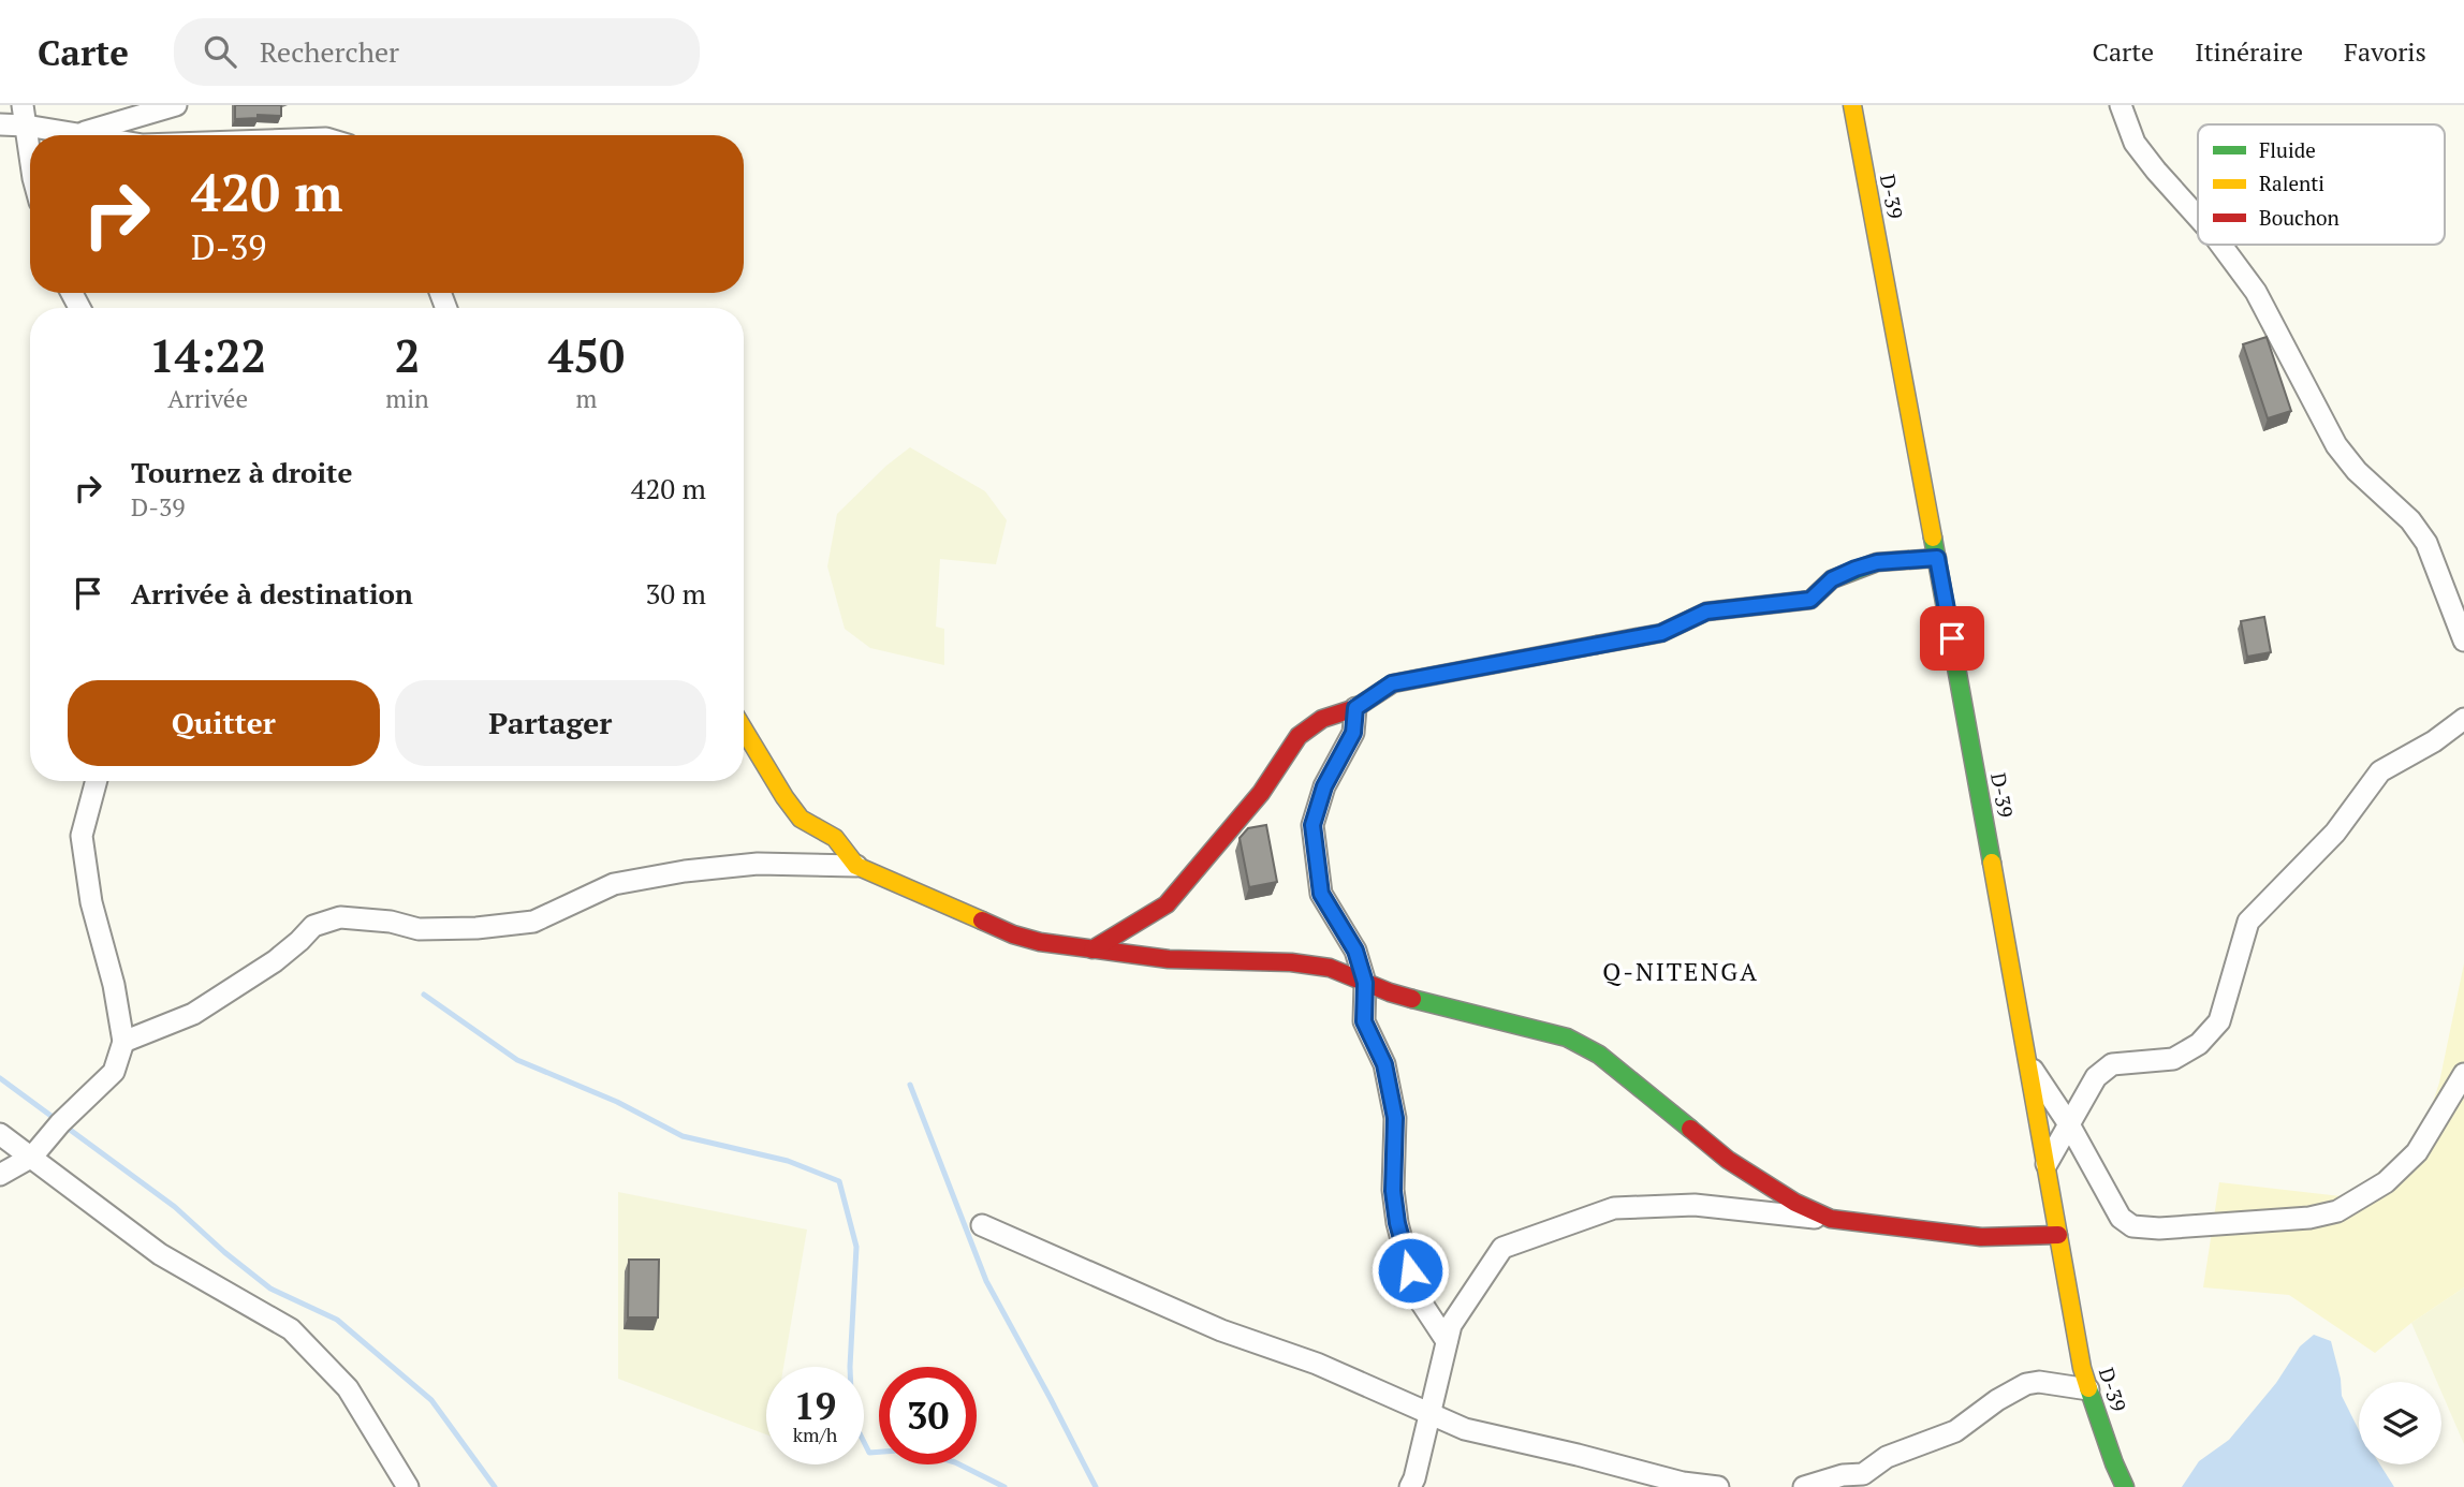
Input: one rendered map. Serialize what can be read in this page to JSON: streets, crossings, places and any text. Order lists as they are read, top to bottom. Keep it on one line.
{"streets":{"street":["D-39"]},"districts":["Q-NITENGA"],"legend":["Fluide","Ralenti","Bouchon"],"page":{"header":"Carte","search":"Rechercher","nav":["Carte","Itinéraire","Favoris"],"turn":["420 m","D-39"],"eta":["14:22","Arrivée","2","min","450","m"],"list":[{"name":"Tournez à droite","note":"D-39","value":"420 m"},{"name":"Arrivée à destination","value":"30 m"}],"buttons":["Quitter","Partager"],"speed":"19 km/h","limit":"30"}}
